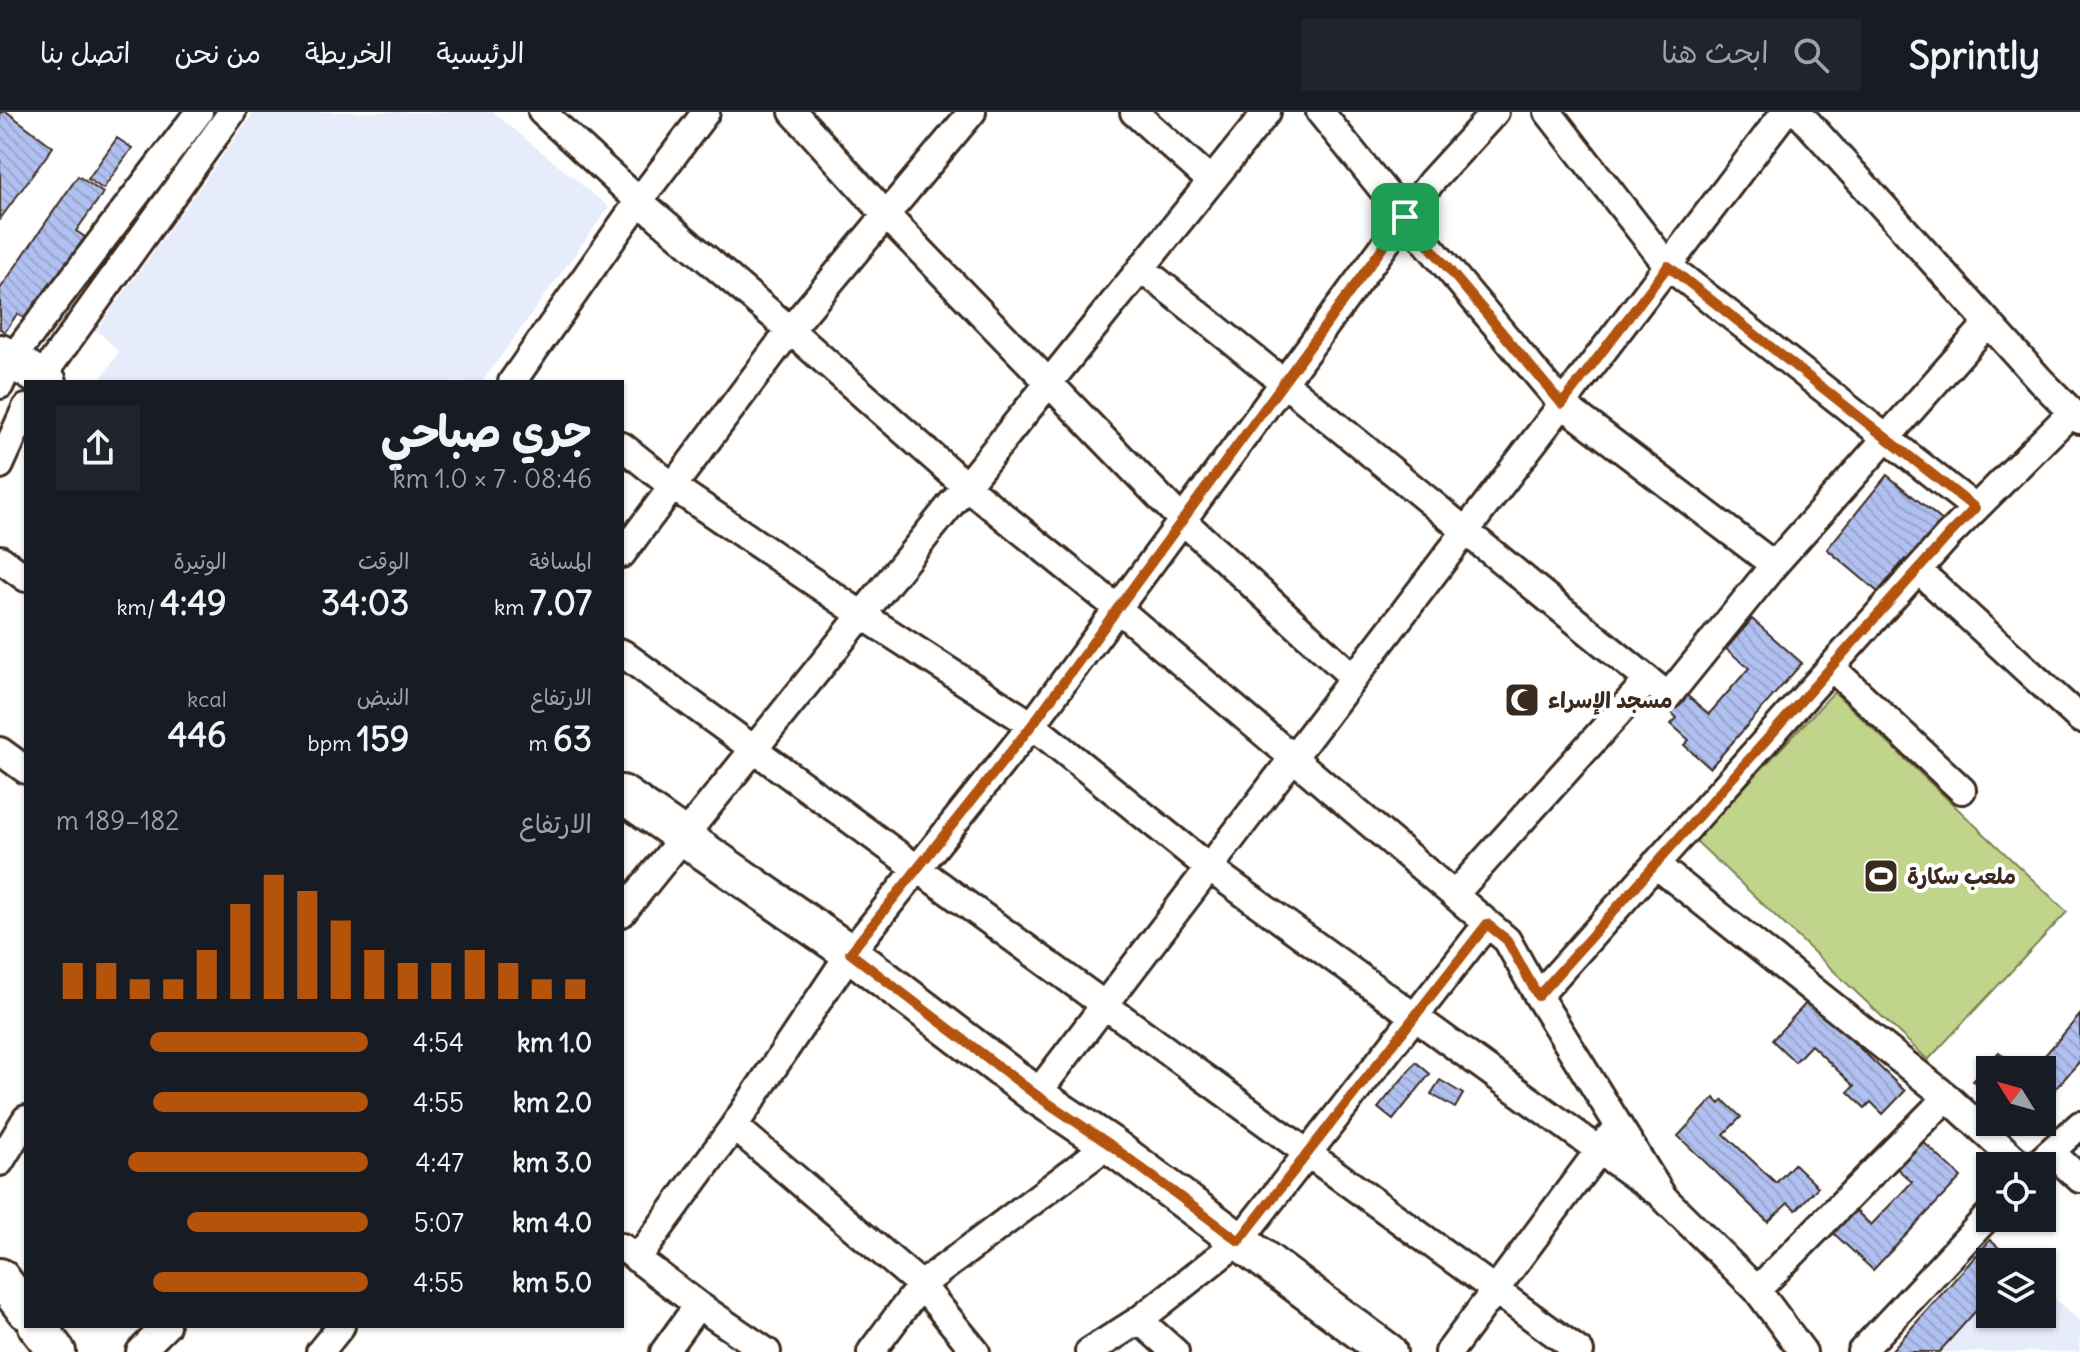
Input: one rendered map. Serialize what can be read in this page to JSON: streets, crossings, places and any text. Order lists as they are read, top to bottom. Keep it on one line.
{"places":{"mosque":["مسجد الإسراء"],"sports":["ملعب سكارة"]},"north":"top left","page":{"header":"Sprintly","search":"ابحث هنا","nav":["الرئيسية","الخريطة","من نحن","اتصل بنا"],"heading":["جري صباحي","08:46 · 7 × 1.0 km"],"stats":[["المسافة","7.07 km"],["الوقت","34:03"],["الوتيرة","4:49 /km"],["الارتفاع","63 m"],["النبض","159 bpm"],["kcal","446"]],"chart":["الارتفاع","182–189 m"],"list":[{"name":"1.0 km","note":"4:54"},{"name":"2.0 km","note":"4:55"},{"name":"3.0 km","note":"4:47"},{"name":"4.0 km","note":"5:07"},{"name":"5.0 km","note":"4:55"}]}}
